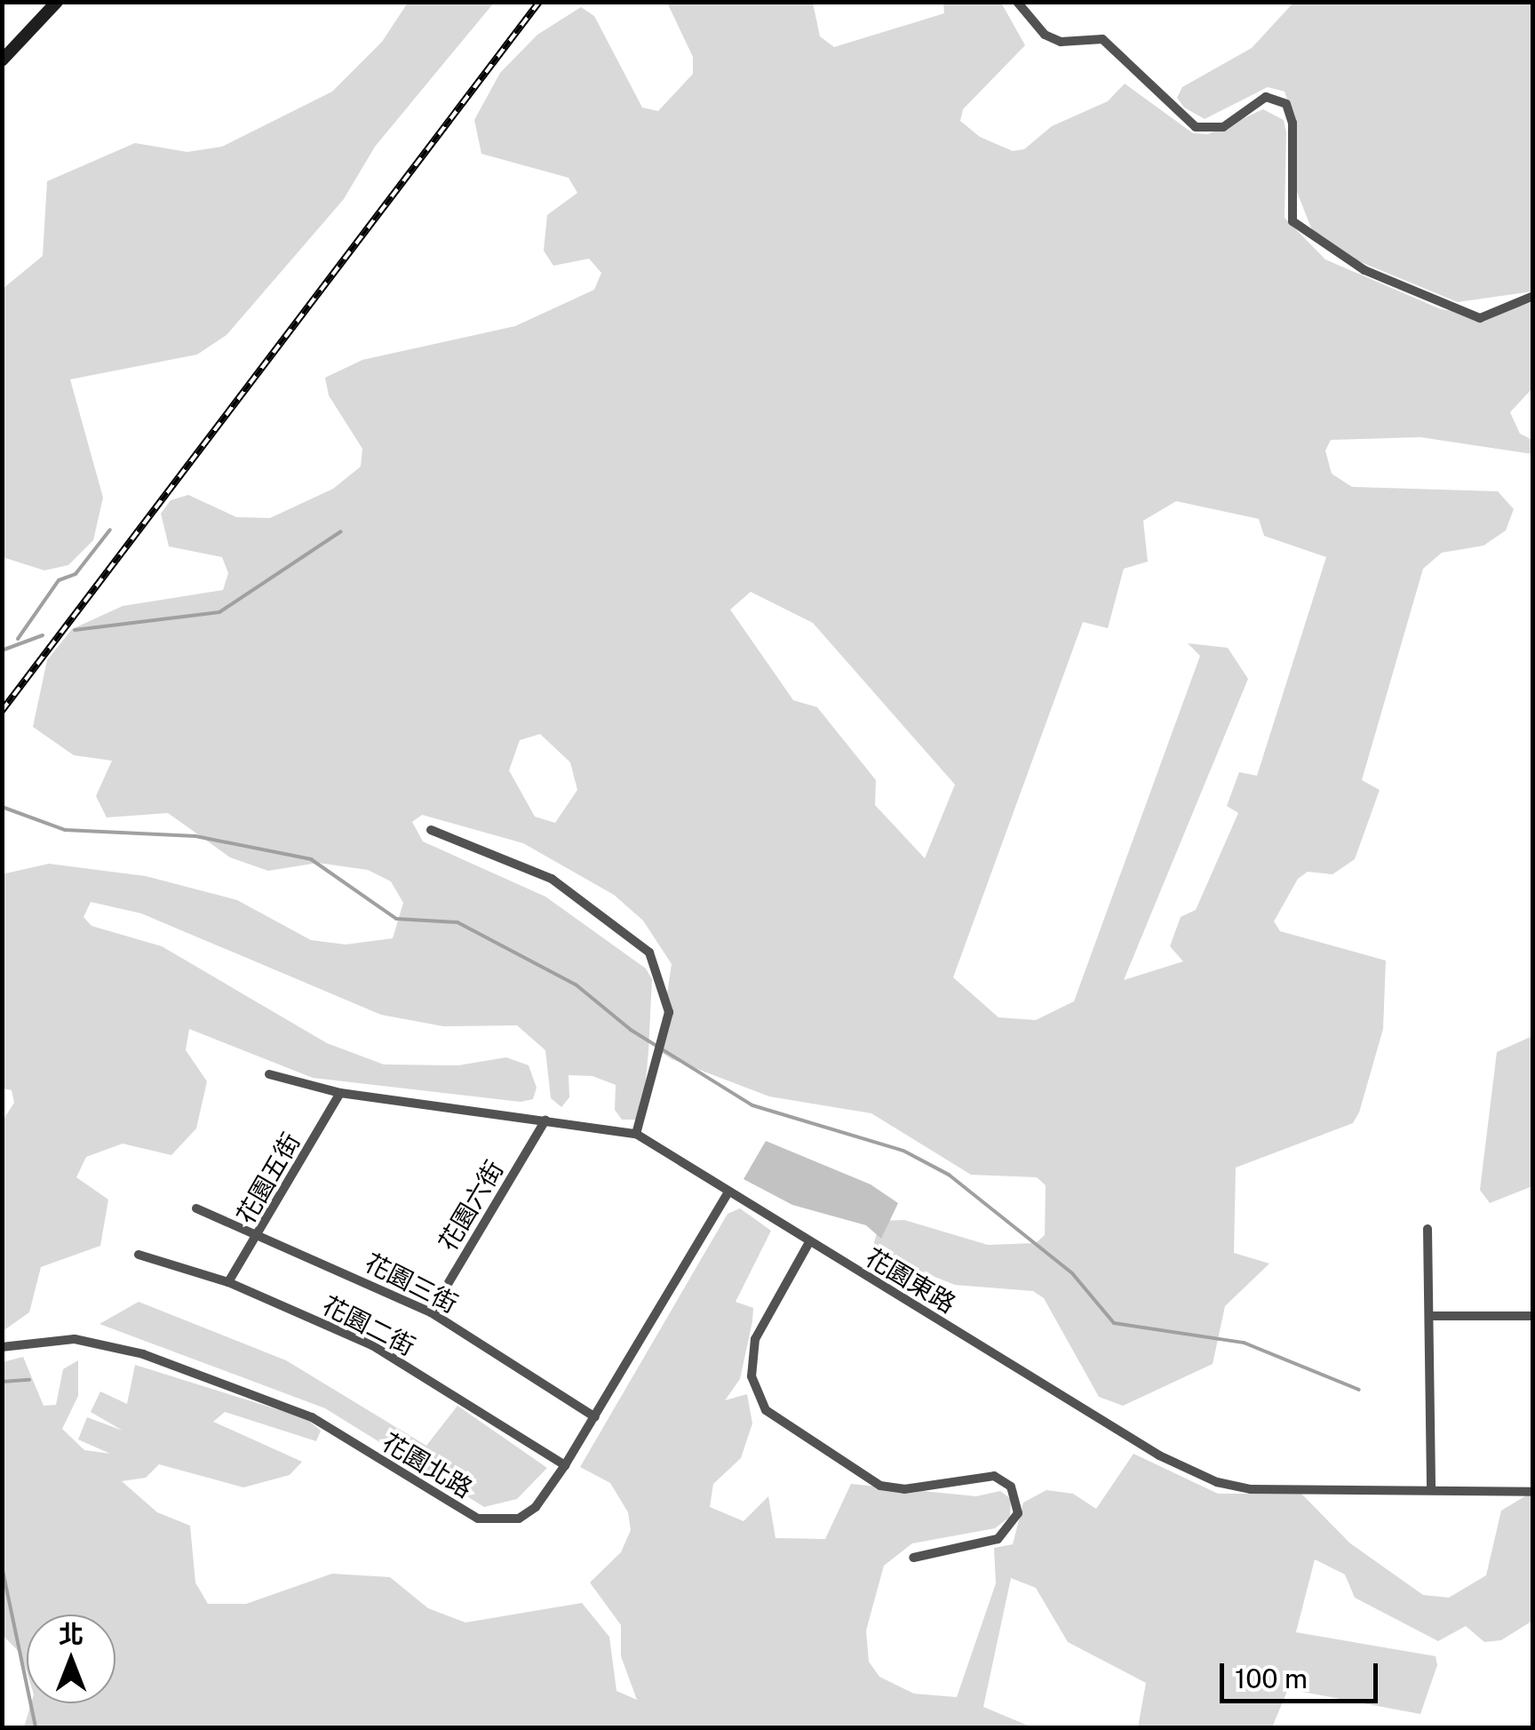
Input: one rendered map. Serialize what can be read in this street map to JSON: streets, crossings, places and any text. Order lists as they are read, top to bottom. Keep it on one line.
{"streets":{"street":["花園五街","花園六街","花園東路","花園三街","花園二街","花園北路"]},"crossings":[["花園五街","花園東路"],["花園五街","花園三街"],["花園五街","花園二街"],["花園六街","花園東路"],["花園六街","花園三街"],["花園東路","花園北路"],["花園三街","花園北路"],["花園二街","花園北路"]],"scale_bar":"100 m","north":"top"}
